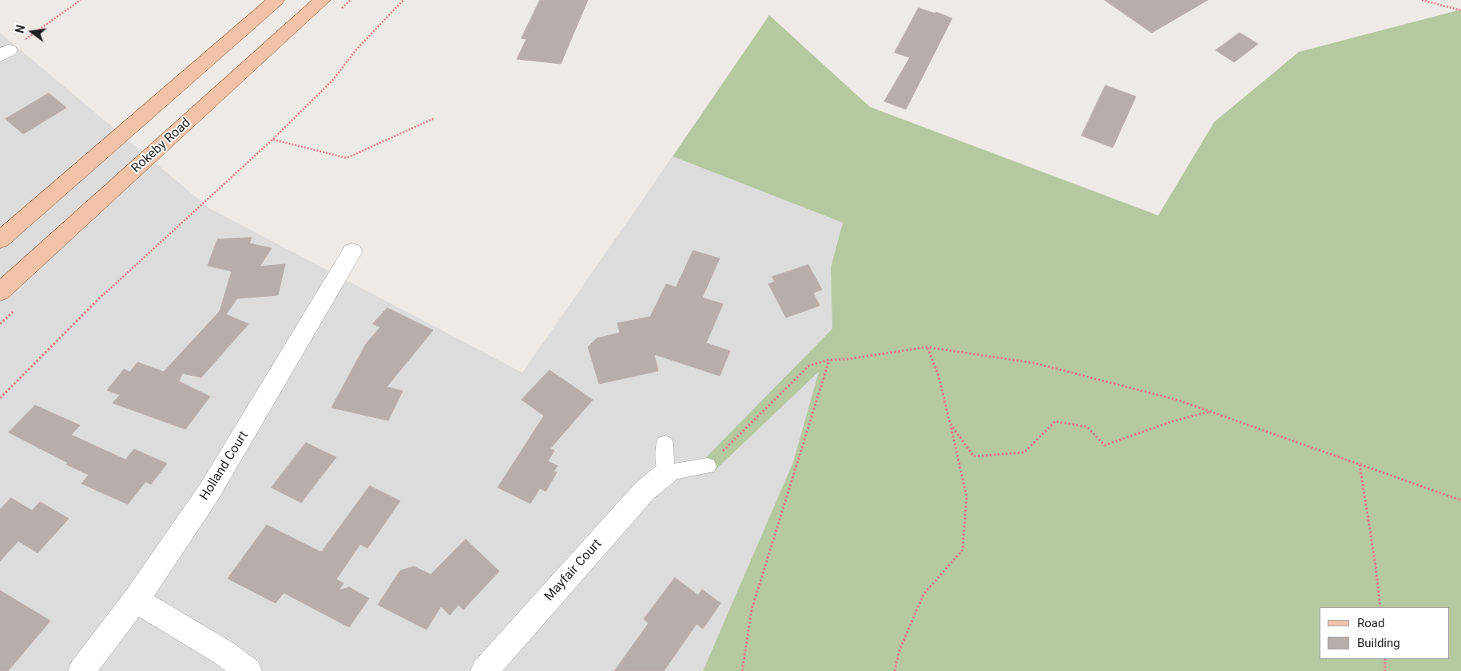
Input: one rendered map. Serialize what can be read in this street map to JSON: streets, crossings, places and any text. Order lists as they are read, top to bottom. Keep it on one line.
{"streets":{"main road":["Rokeby Road"],"street":["Holland Court","Mayfair Court"]},"legend":["Road","Building"],"north":"left"}
